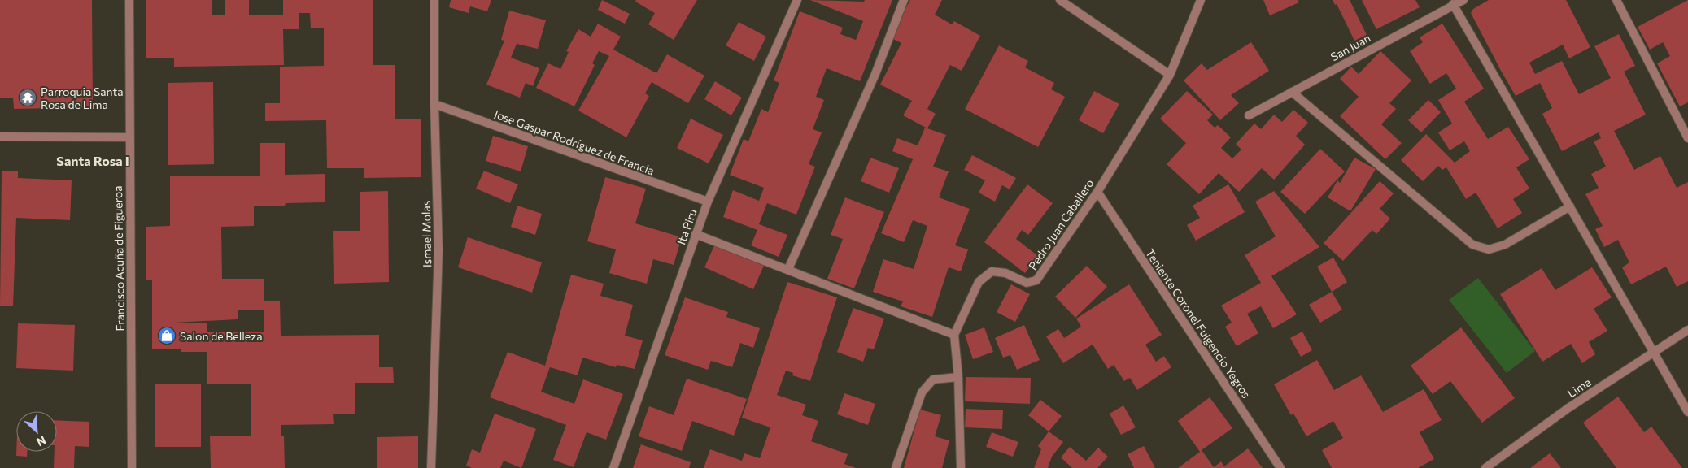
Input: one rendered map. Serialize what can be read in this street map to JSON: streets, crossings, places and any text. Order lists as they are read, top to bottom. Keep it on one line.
{"streets":{"street":["San Juan","Jose Gaspar Rodríguez de Francia","Pedro Juan Caballero","Ita Piru","Ismael Molas","Francisco Acuña de Figueroa","Teniente Coronel Fulgencio Yegros","Lima"]},"crossings":[["Jose Gaspar Rodríguez de Francia","Ita Piru"],["Jose Gaspar Rodríguez de Francia","Ismael Molas"],["Pedro Juan Caballero","Teniente Coronel Fulgencio Yegros"]],"districts":["Santa Rosa I"],"places":{"temple":["Parroquia Santa Rosa de Lima"],"shop":["Salon de Belleza"]},"north":"bottom right"}
